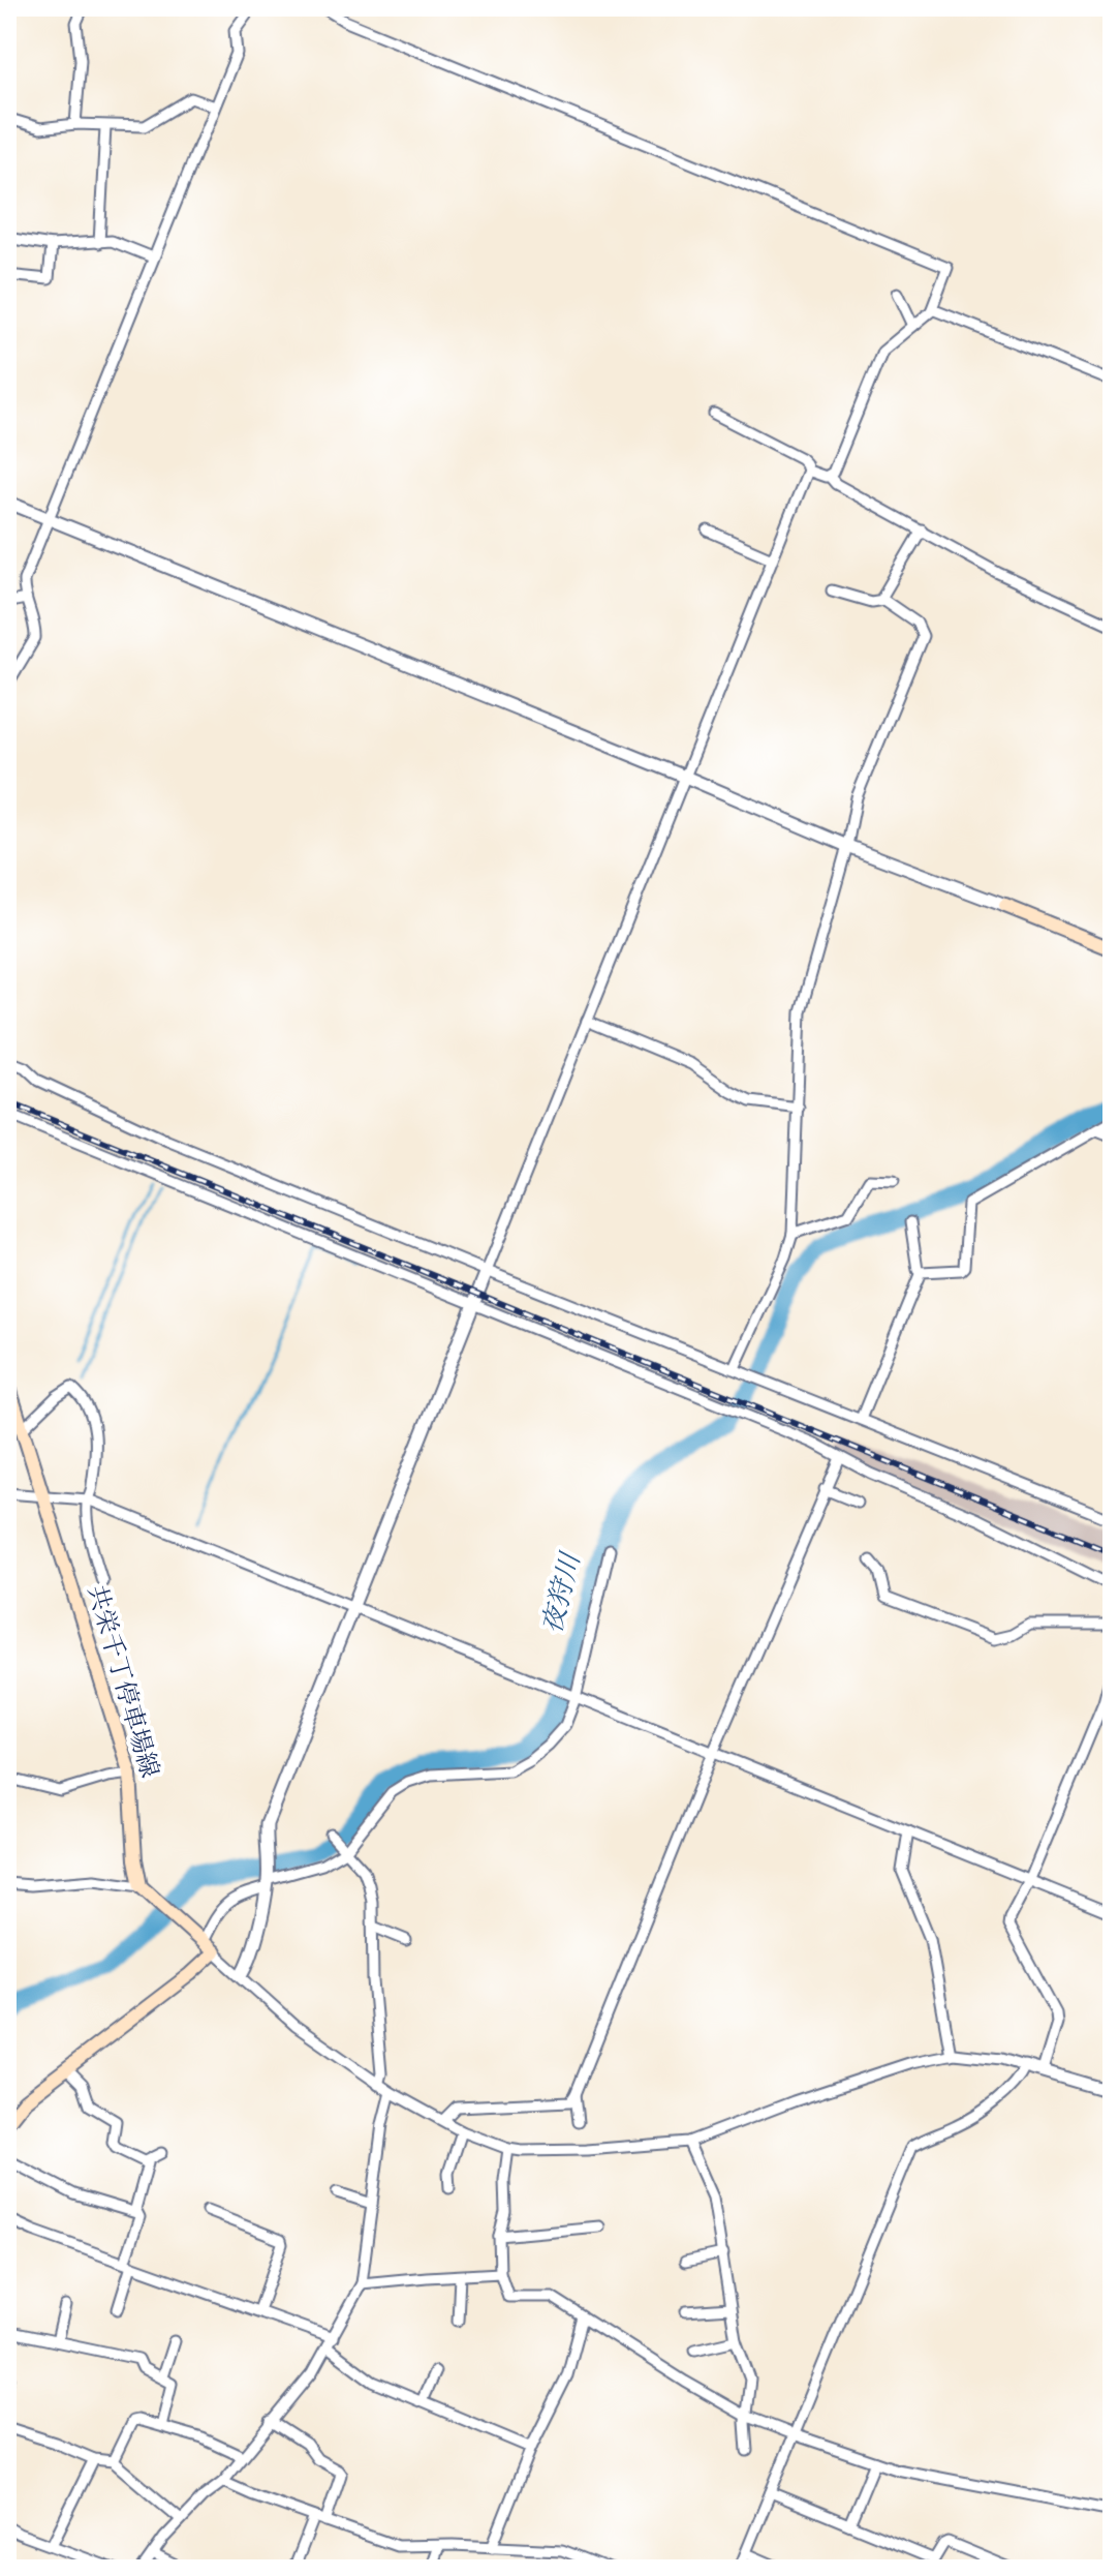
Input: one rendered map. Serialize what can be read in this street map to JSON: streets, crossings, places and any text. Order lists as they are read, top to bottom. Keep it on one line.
{"streets":{"main road":["共栄千丁停車場線"]},"water":["夜狩川"]}
